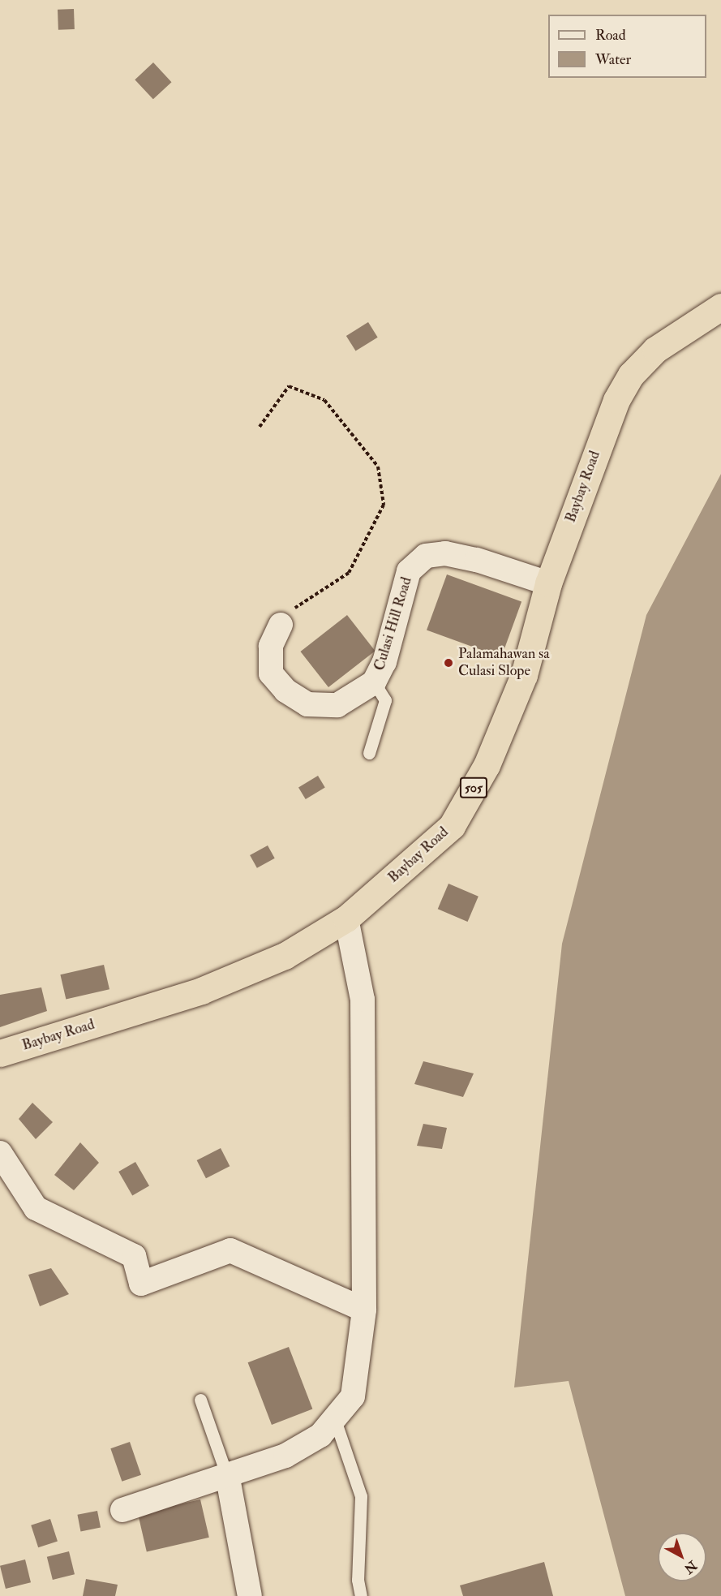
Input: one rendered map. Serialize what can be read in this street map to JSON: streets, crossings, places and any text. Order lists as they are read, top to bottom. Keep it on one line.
{"streets":{"highway":["Baybay Road","505"],"street":["Culasi Hill Road"]},"crossings":[["Baybay Road","Culasi Hill Road"]],"places":["Palamahawan sa Culasi Slope"],"legend":["Road","Water"],"north":"bottom right"}
